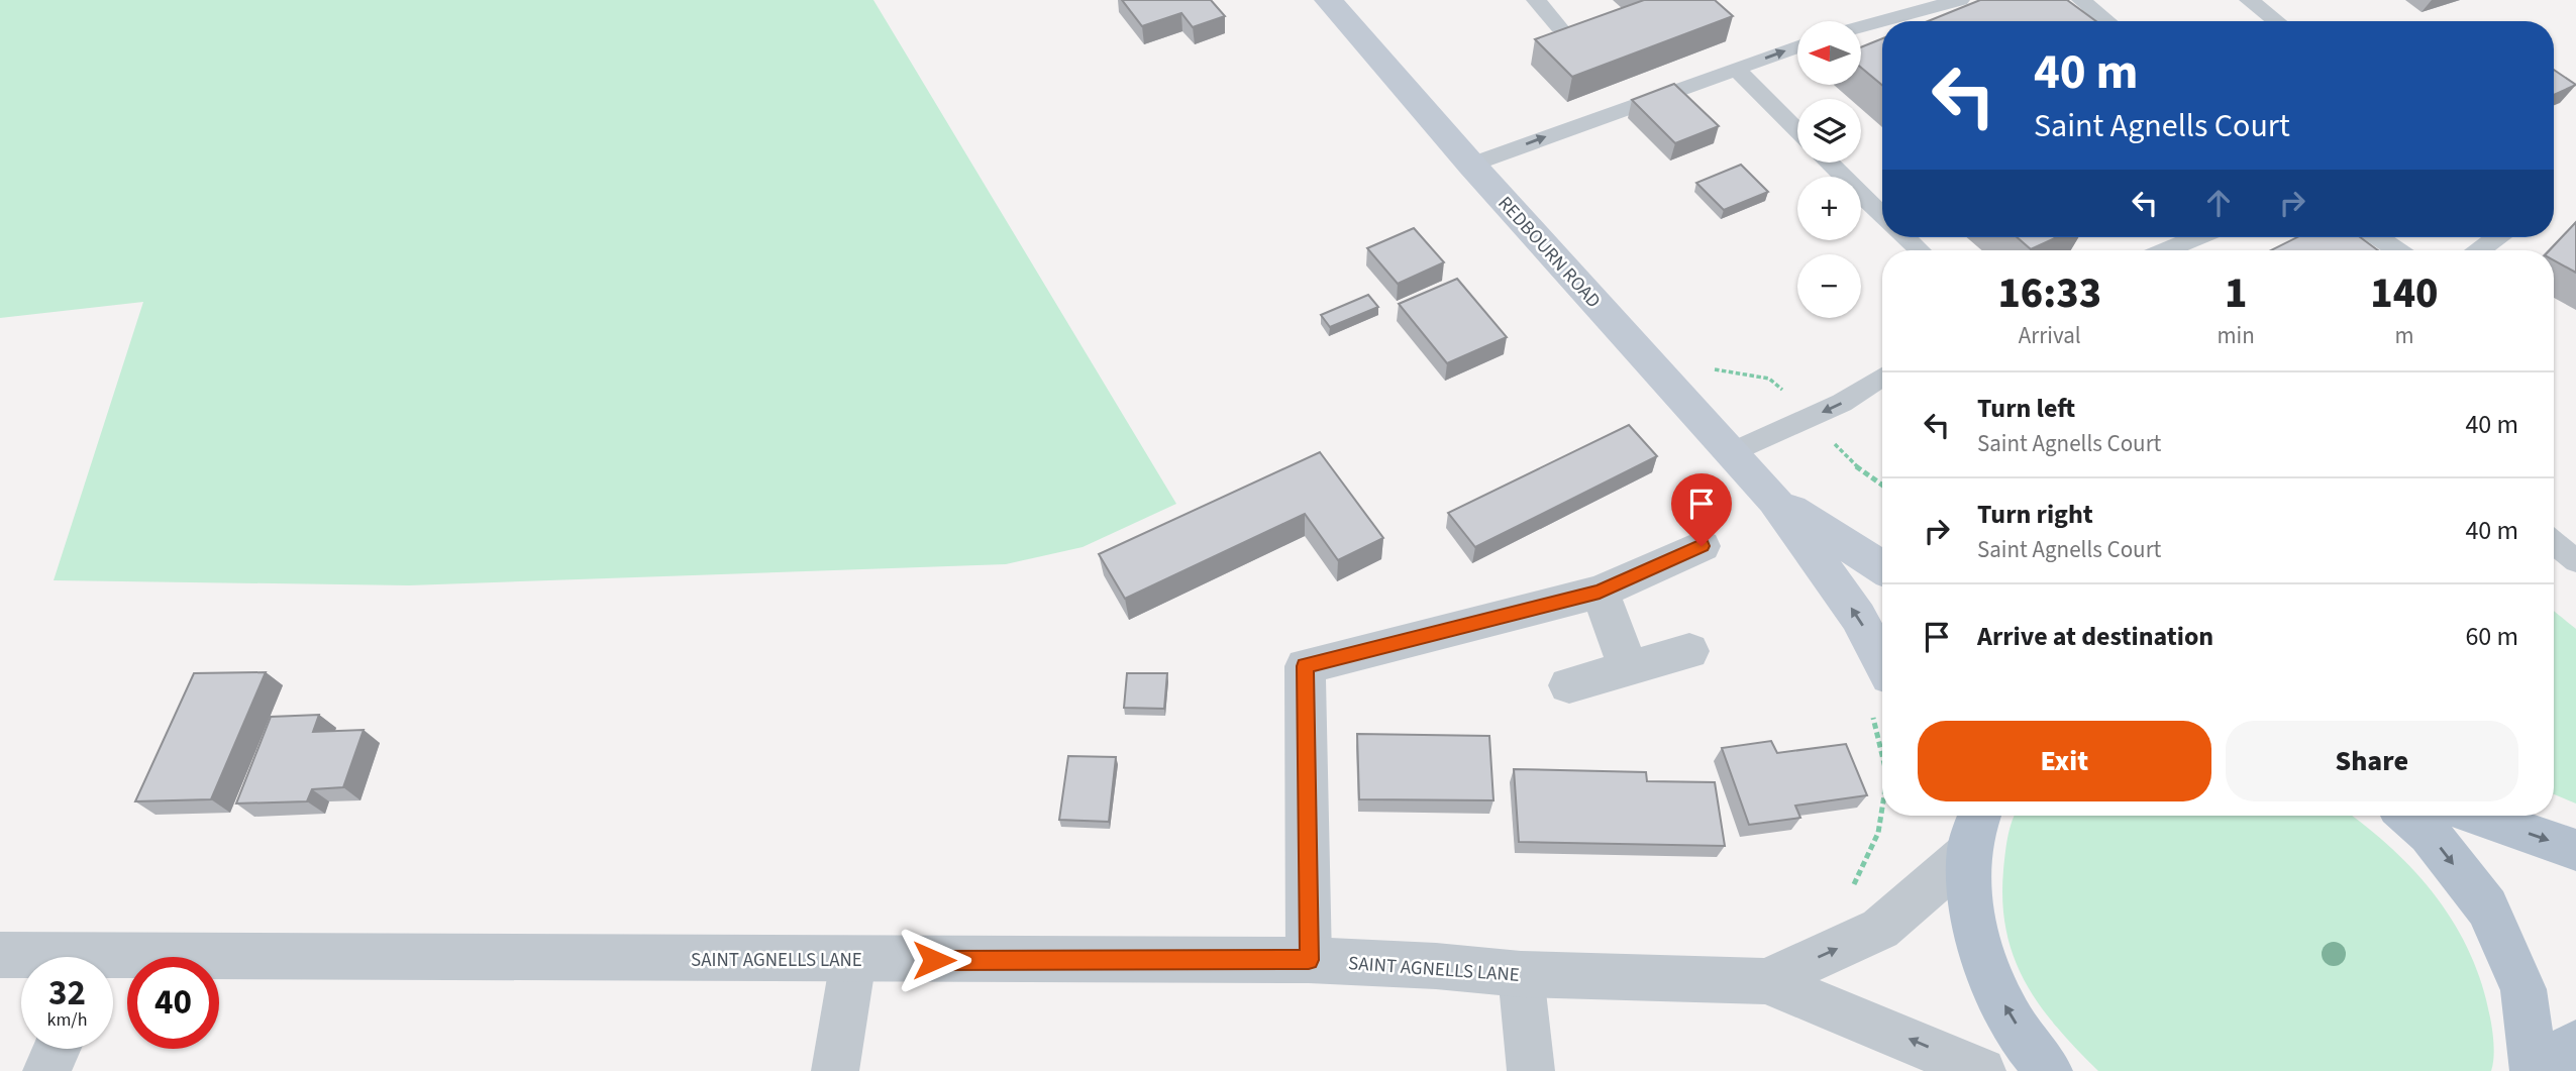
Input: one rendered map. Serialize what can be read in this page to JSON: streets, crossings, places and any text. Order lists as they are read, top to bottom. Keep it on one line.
{"streets":{"main road":["REDBOURN ROAD"],"street":["SAINT AGNELLS LANE"]},"north":"left","page":{"map_buttons":["+","−"],"turn":["40 m","Saint Agnells Court"],"eta":["16:33","Arrival","1","min","140","m"],"list":[{"name":"Turn left","note":"Saint Agnells Court","value":"40 m"},{"name":"Turn right","note":"Saint Agnells Court","value":"40 m"},{"name":"Arrive at destination","value":"60 m"}],"buttons":["Exit","Share"],"speed":"32 km/h","limit":"40"}}
